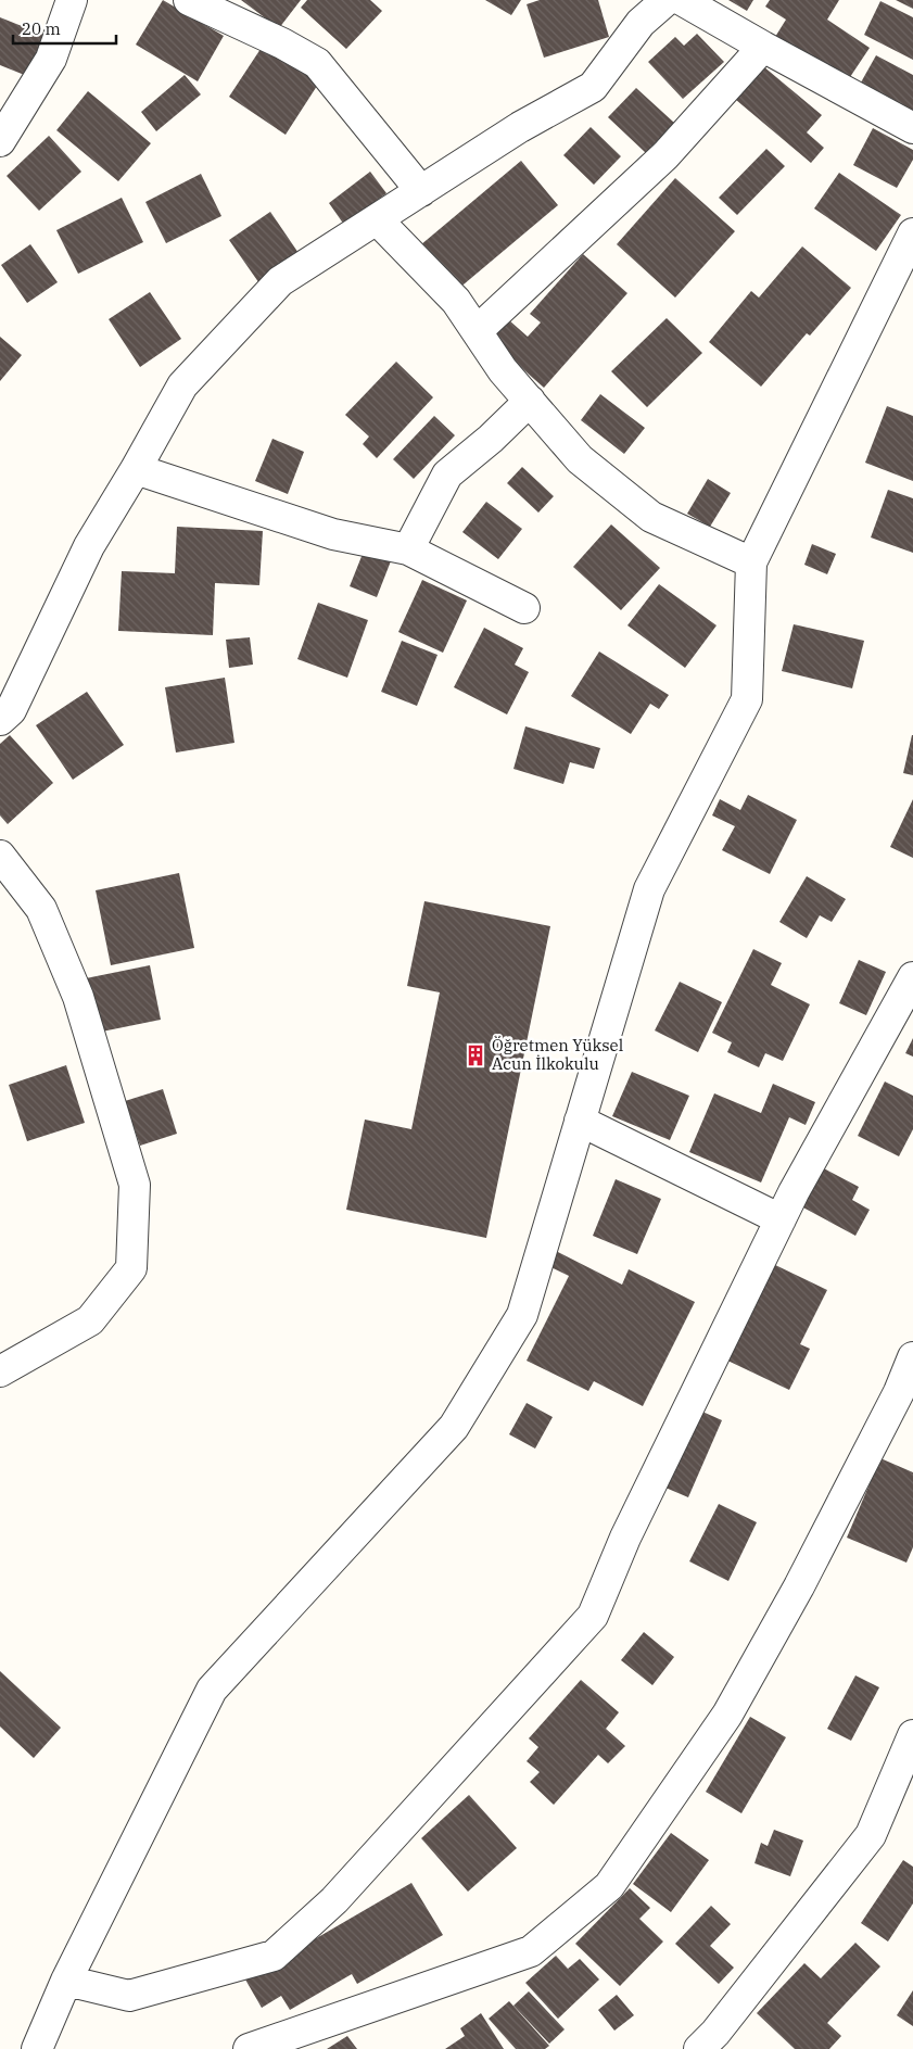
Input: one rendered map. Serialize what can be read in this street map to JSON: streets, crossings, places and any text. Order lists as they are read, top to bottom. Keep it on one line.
{"places":{"building":["Öğretmen Yüksel Acun İlkokulu"]},"scale_bar":"20 m"}
